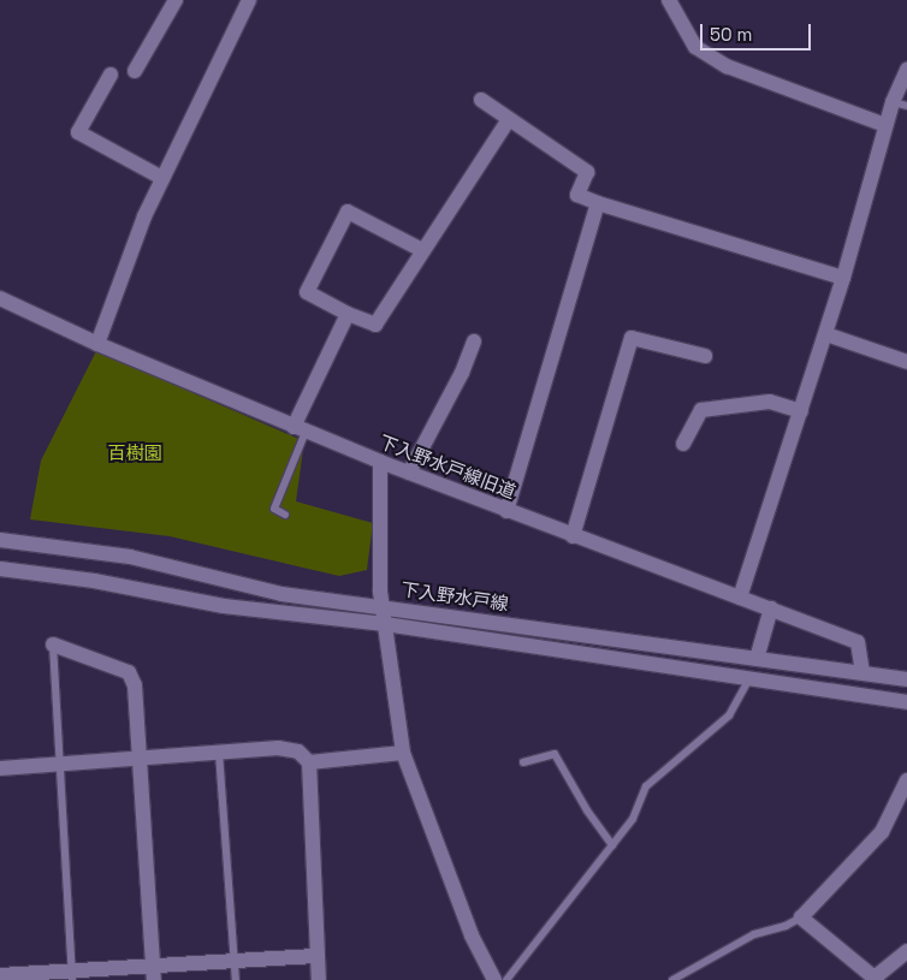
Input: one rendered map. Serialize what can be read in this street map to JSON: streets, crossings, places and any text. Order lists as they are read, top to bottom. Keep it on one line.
{"streets":{"street":["下入野水戸線旧道","下入野水戸線"]},"crossings":[["下入野水戸線旧道","下入野水戸線"]],"parks":["百樹園"],"scale_bar":"50 m"}
